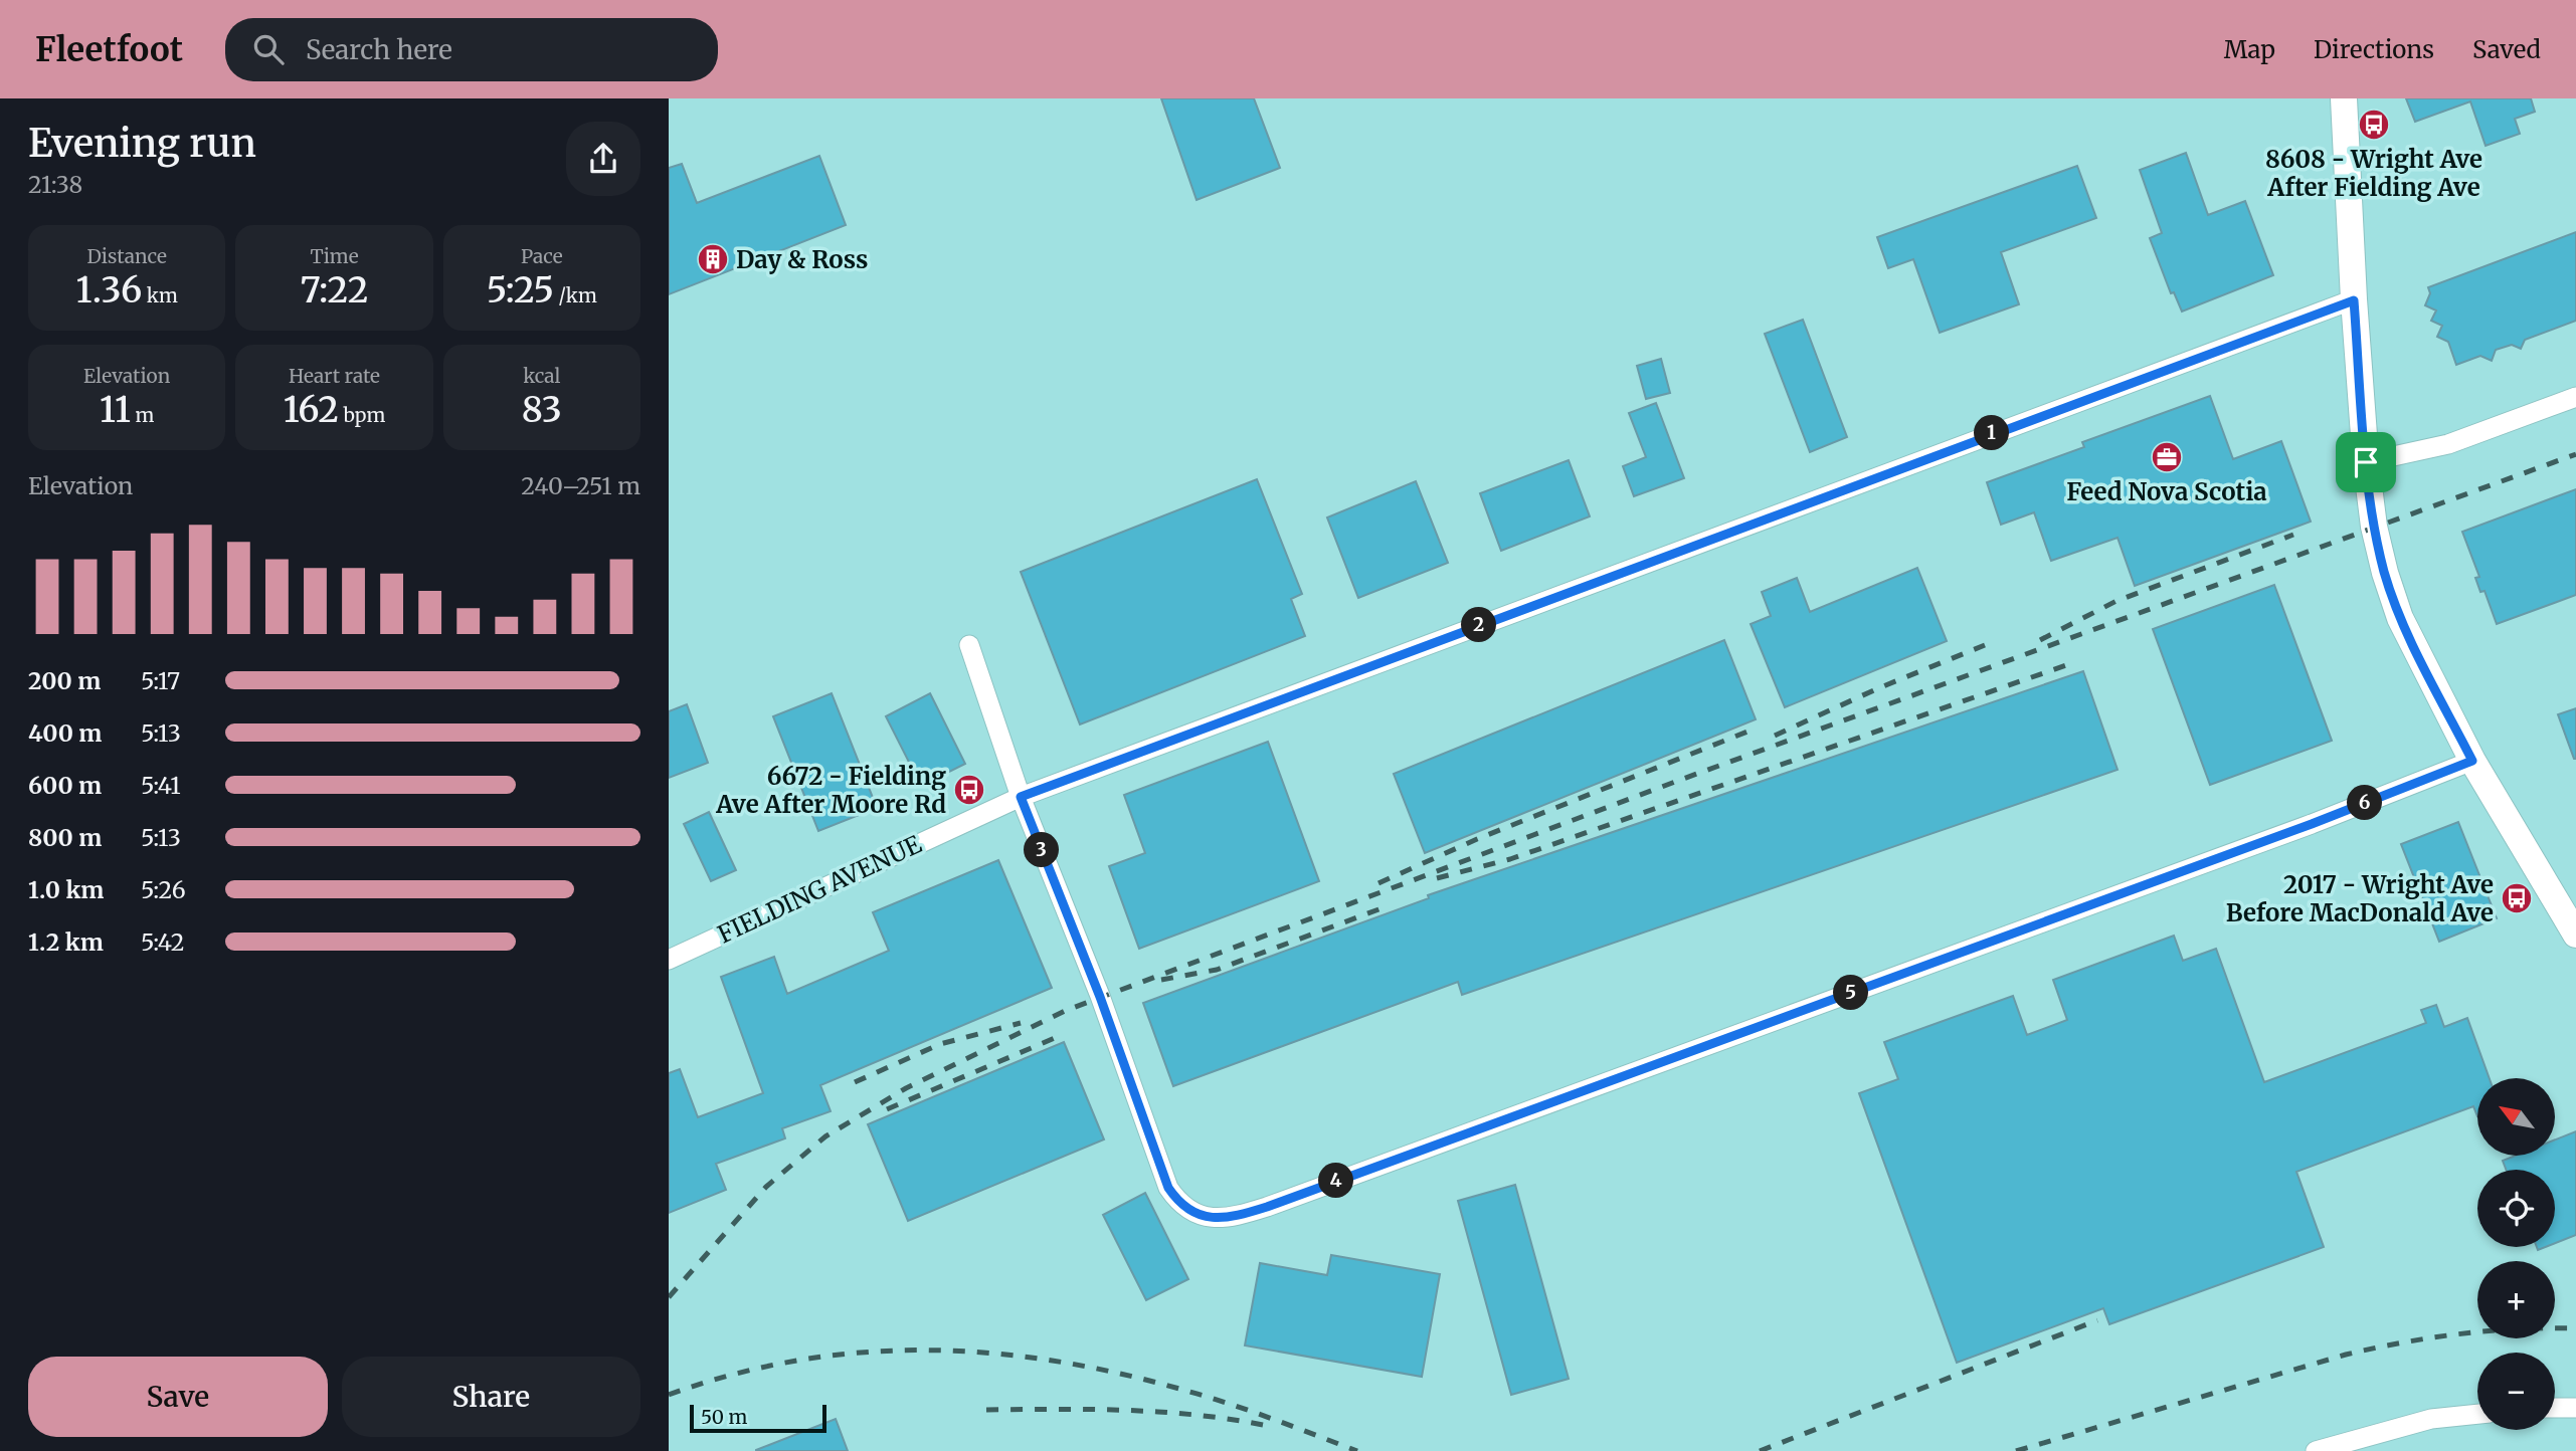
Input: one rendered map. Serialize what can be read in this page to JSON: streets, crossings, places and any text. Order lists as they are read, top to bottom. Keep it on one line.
{"streets":{"street":["FIELDING AVENUE"]},"places":{"bus stop":["8608 - Wright Ave After Fielding Ave","6672 - Fielding Ave After Moore Rd","2017 - Wright Ave Before MacDonald Ave"],"building":["Day & Ross"],"office":["Feed Nova Scotia"]},"scale_bar":"50 m","north":"top left","page":{"header":"Fleetfoot","search":"Search here","nav":["Map","Directions","Saved"],"heading":["Evening run","21:38"],"stats":[["Distance","1.36 km"],["Time","7:22"],["Pace","5:25 /km"],["Elevation","11 m"],["Heart rate","162 bpm"],["kcal","83"]],"pins":["1","2","6","3","5","4"],"chart":["Elevation","240–251 m"],"list":[{"name":"200 m","note":"5:17"},{"name":"400 m","note":"5:13"},{"name":"600 m","note":"5:41"},{"name":"800 m","note":"5:13"},{"name":"1.0 km","note":"5:26"},{"name":"1.2 km","note":"5:42"}],"map_buttons":["+","−"],"buttons":["Save","Share"],"scale":"50 m"}}
